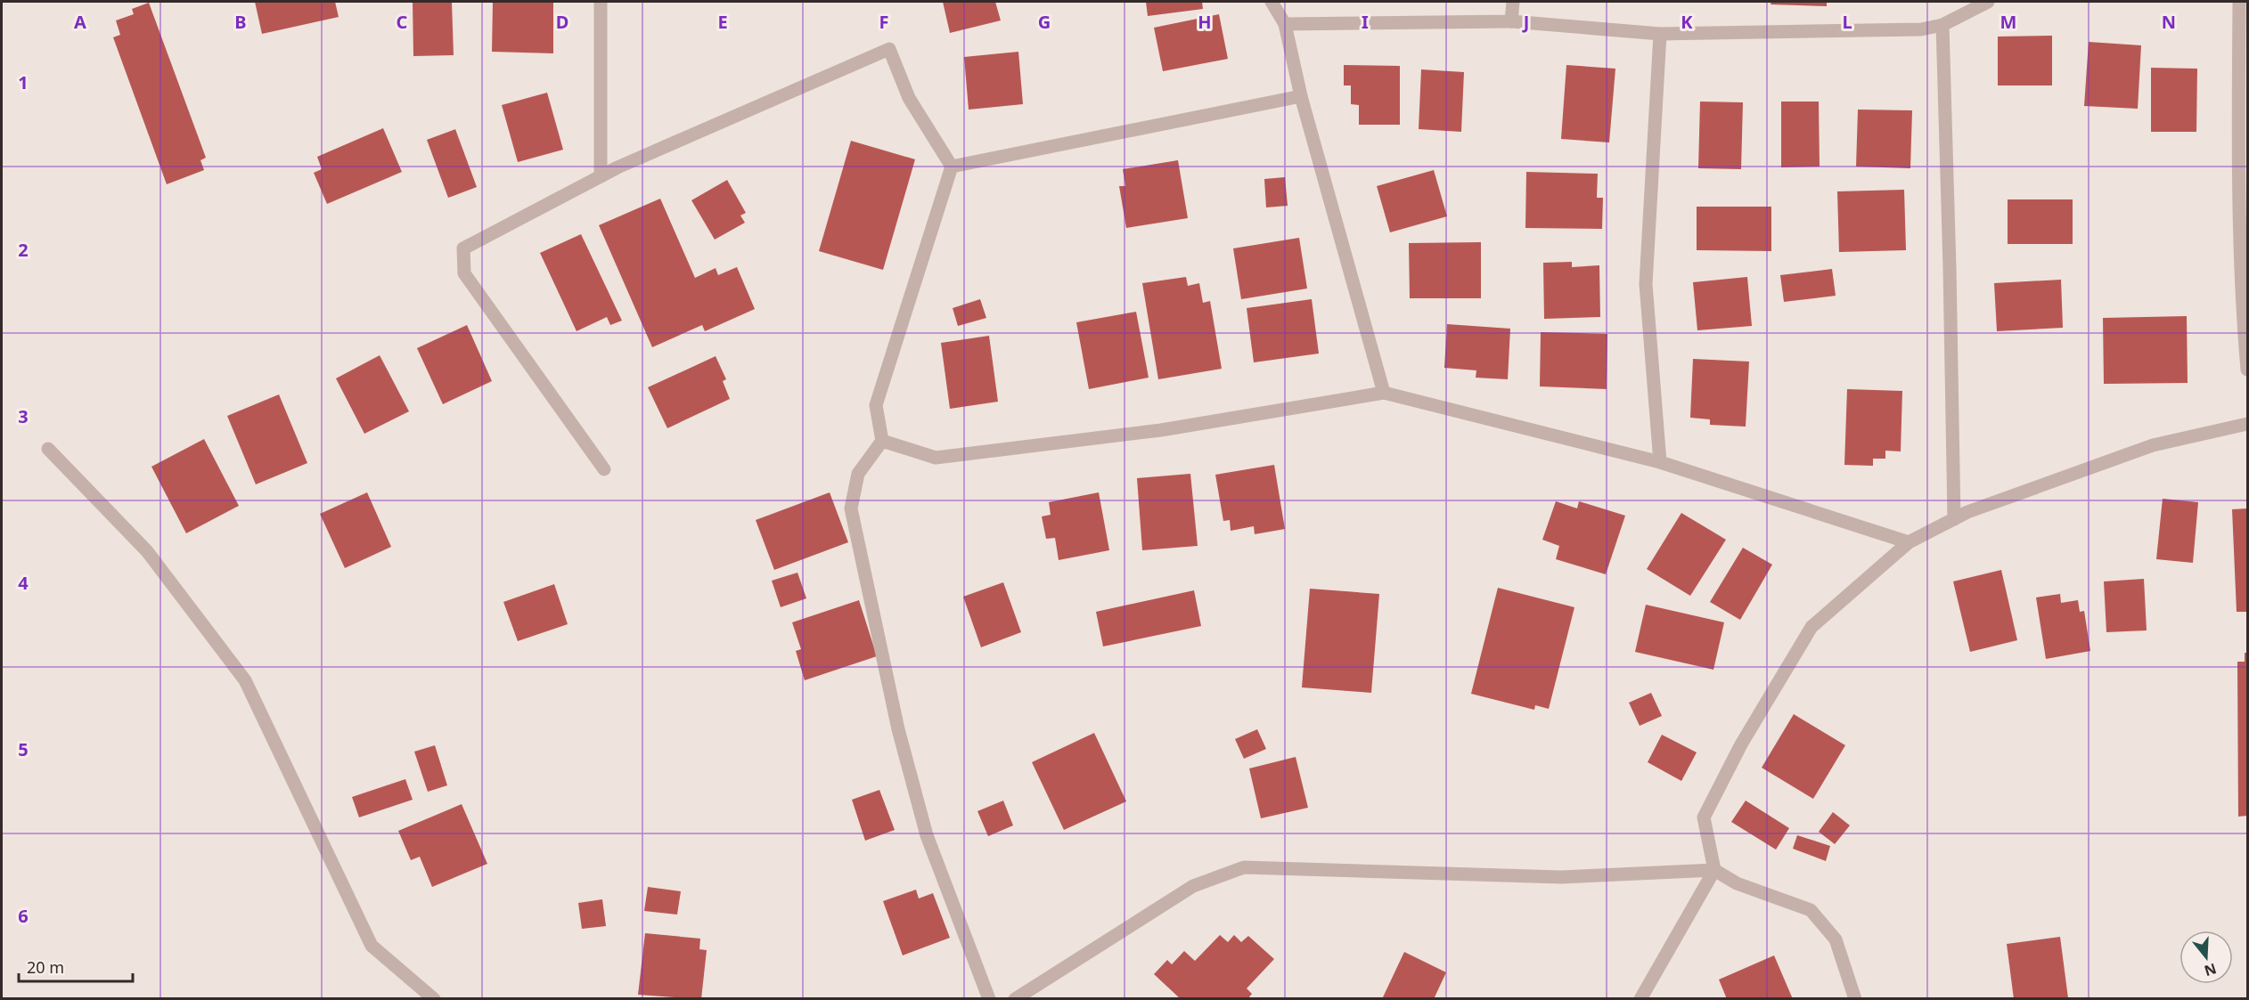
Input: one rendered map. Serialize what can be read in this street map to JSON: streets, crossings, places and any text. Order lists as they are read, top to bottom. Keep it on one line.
{"scale_bar":"20 m","north":"bottom","grid":{"columns":["A","B","C","D","E","F","G","H","I","J","K","L","M","N"],"rows":["1","2","3","4","5","6"]}}
